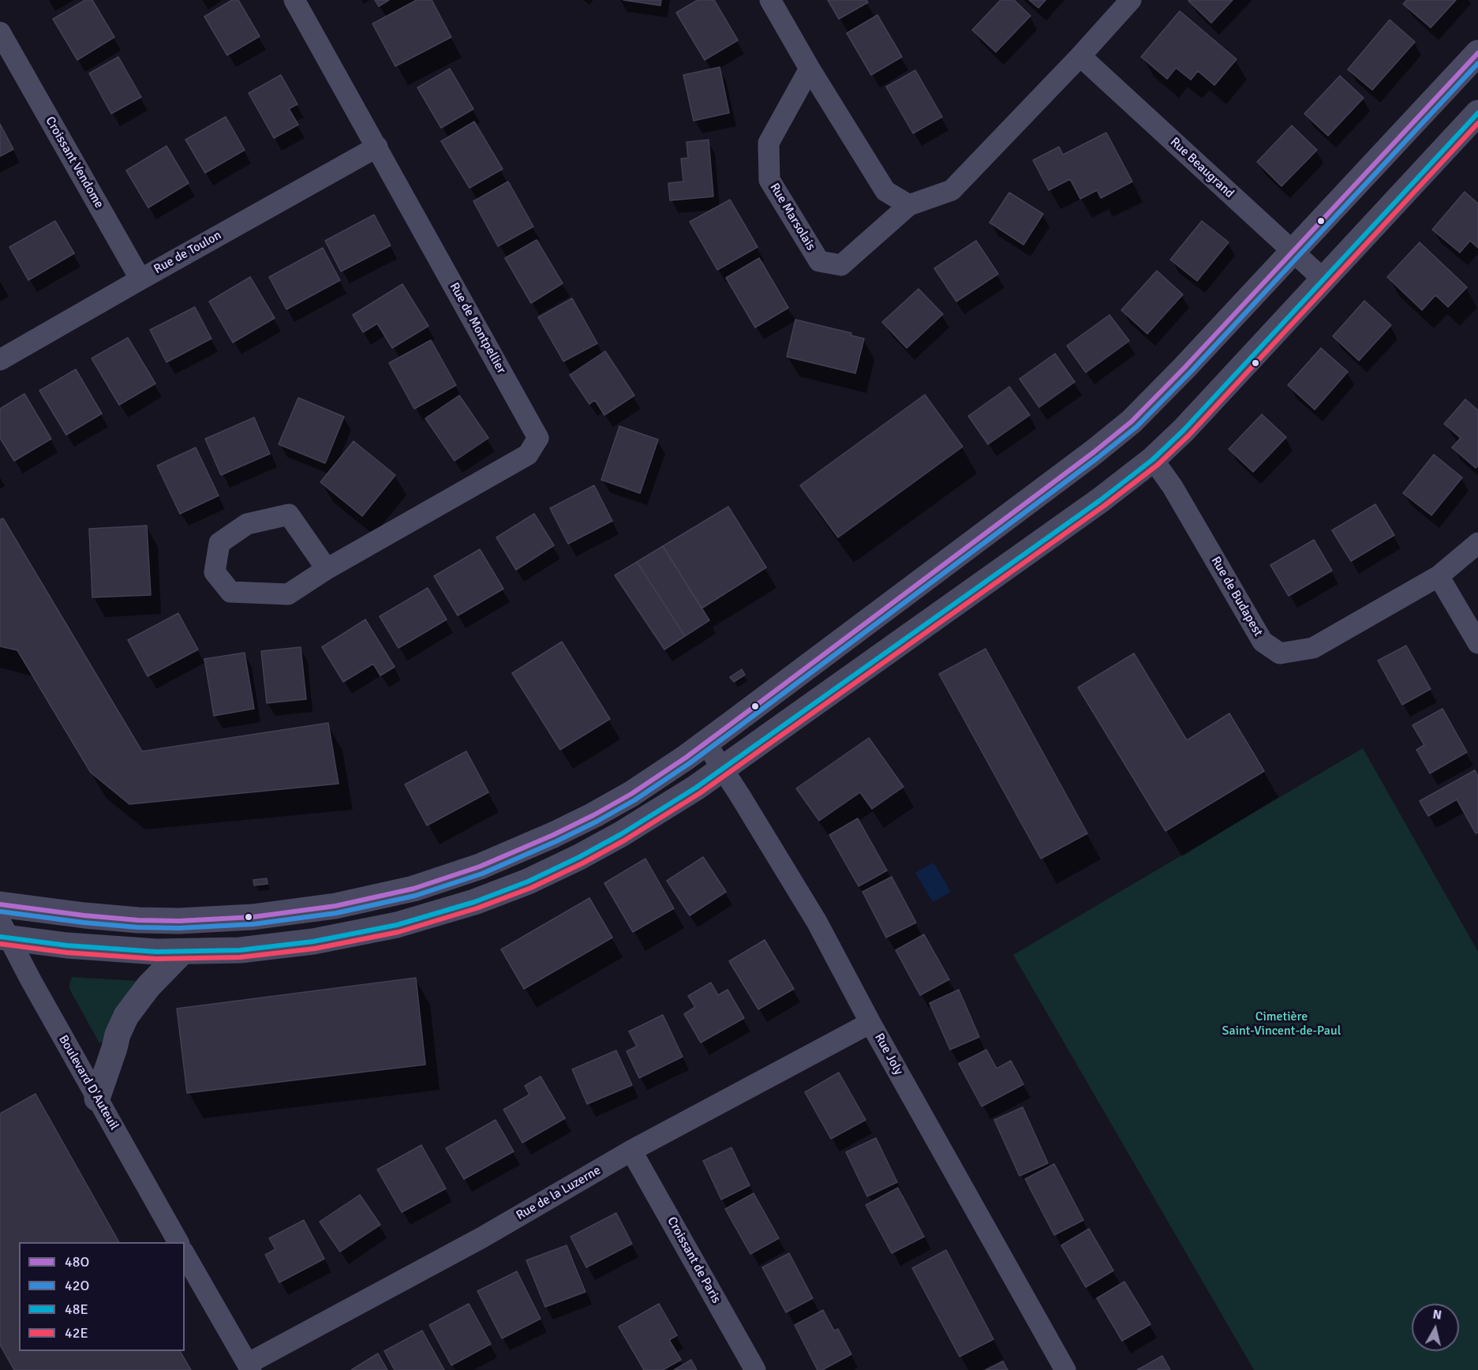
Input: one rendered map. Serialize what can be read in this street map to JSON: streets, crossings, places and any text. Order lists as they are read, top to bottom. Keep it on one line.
{"streets":{"street":["Croissant Vendome","Rue Beaugrand","Rue Marsolais","Rue de Toulon","Rue de Montpellier","Rue de Budapest","Rue Joly","Boulevard D'Auteuil","Rue de la Luzerne","Croissant de Paris"]},"crossings":[["Croissant Vendome","Rue de Toulon"],["Rue de Toulon","Rue de Montpellier"],["Rue Joly","Rue de la Luzerne"],["Rue de la Luzerne","Croissant de Paris"]],"parks":["Cimetière Saint-Vincent-de-Paul"],"lines":["transit line 48O","transit line 42O","transit line 48E","transit line 42E"],"legend":["48O","42O","48E","42E"],"north":"top"}
